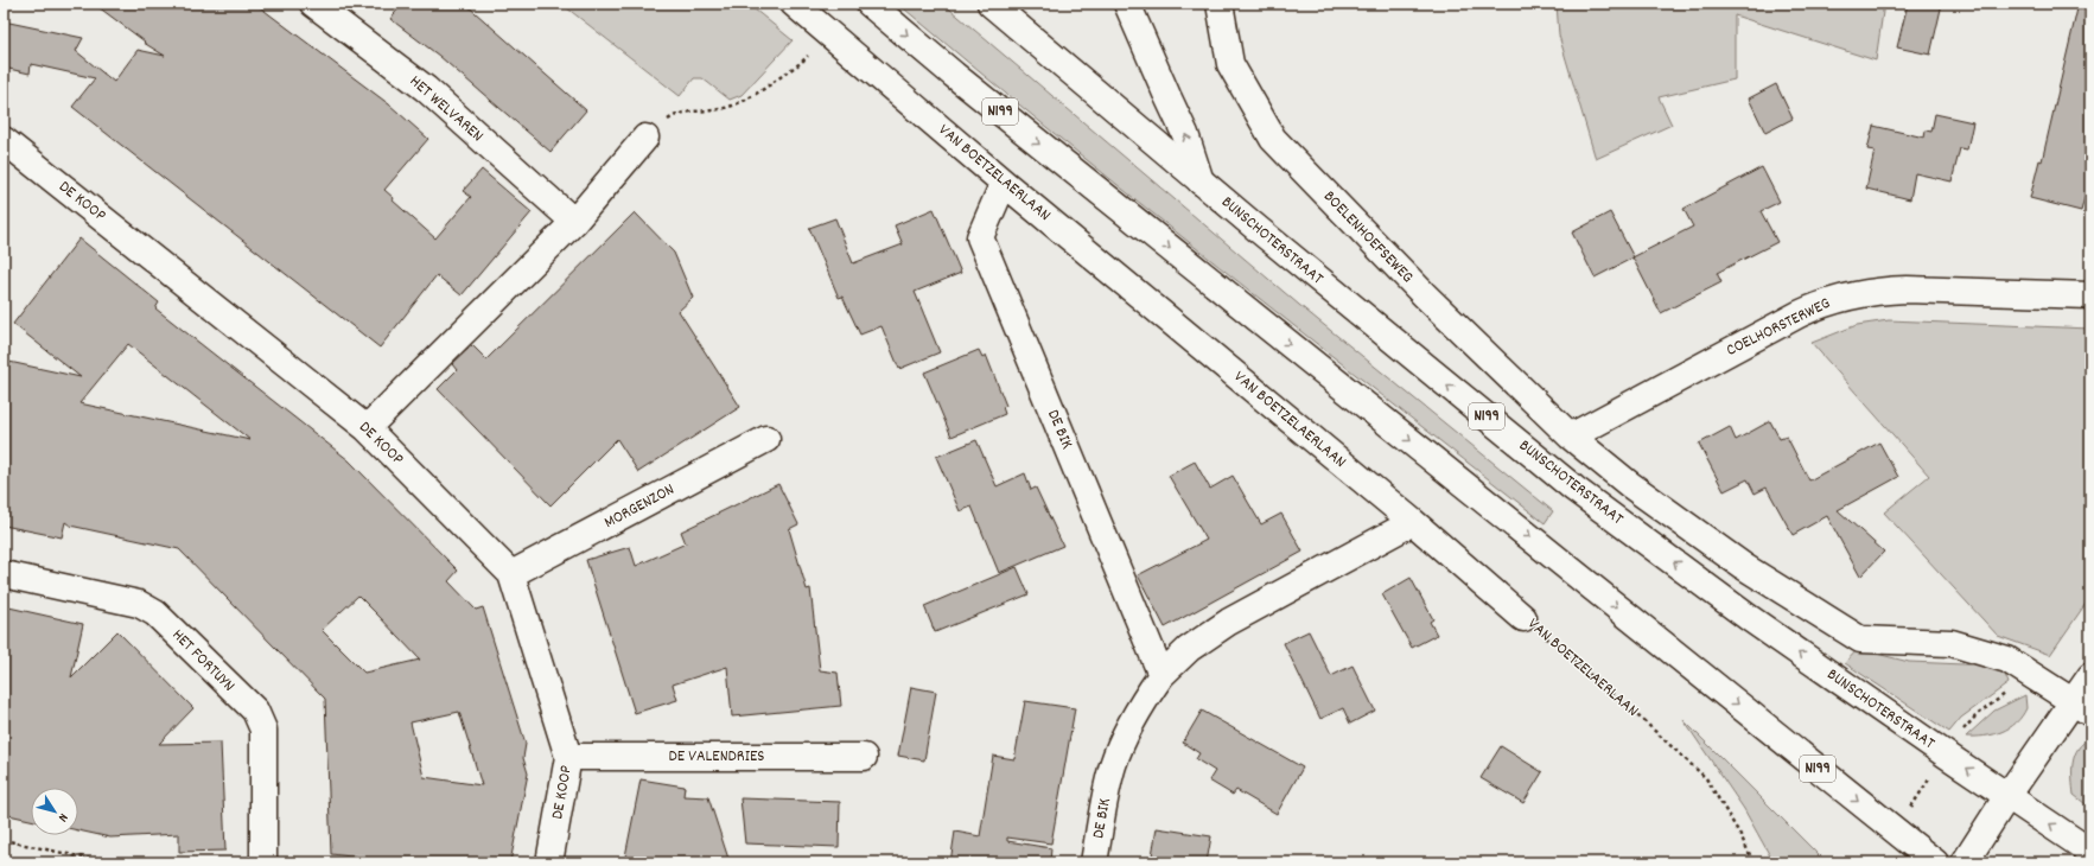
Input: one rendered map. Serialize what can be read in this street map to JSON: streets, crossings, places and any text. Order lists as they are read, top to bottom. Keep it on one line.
{"streets":{"street":["HET WELVAREN","N199","VAN BOETZELAERLAAN","DE KOOP","BOELENHOEFSEWEG","BUNSCHOTERSTRAAT","COELHORSTERWEG","DE BIK","MORGENZON","HET FORTUYN","DE VALENDRIES"]},"crossings":[["VAN BOETZELAERLAAN","DE BIK"],["DE KOOP","MORGENZON"],["DE KOOP","DE VALENDRIES"],["BOELENHOEFSEWEG","COELHORSTERWEG"]],"north":"bottom right"}
